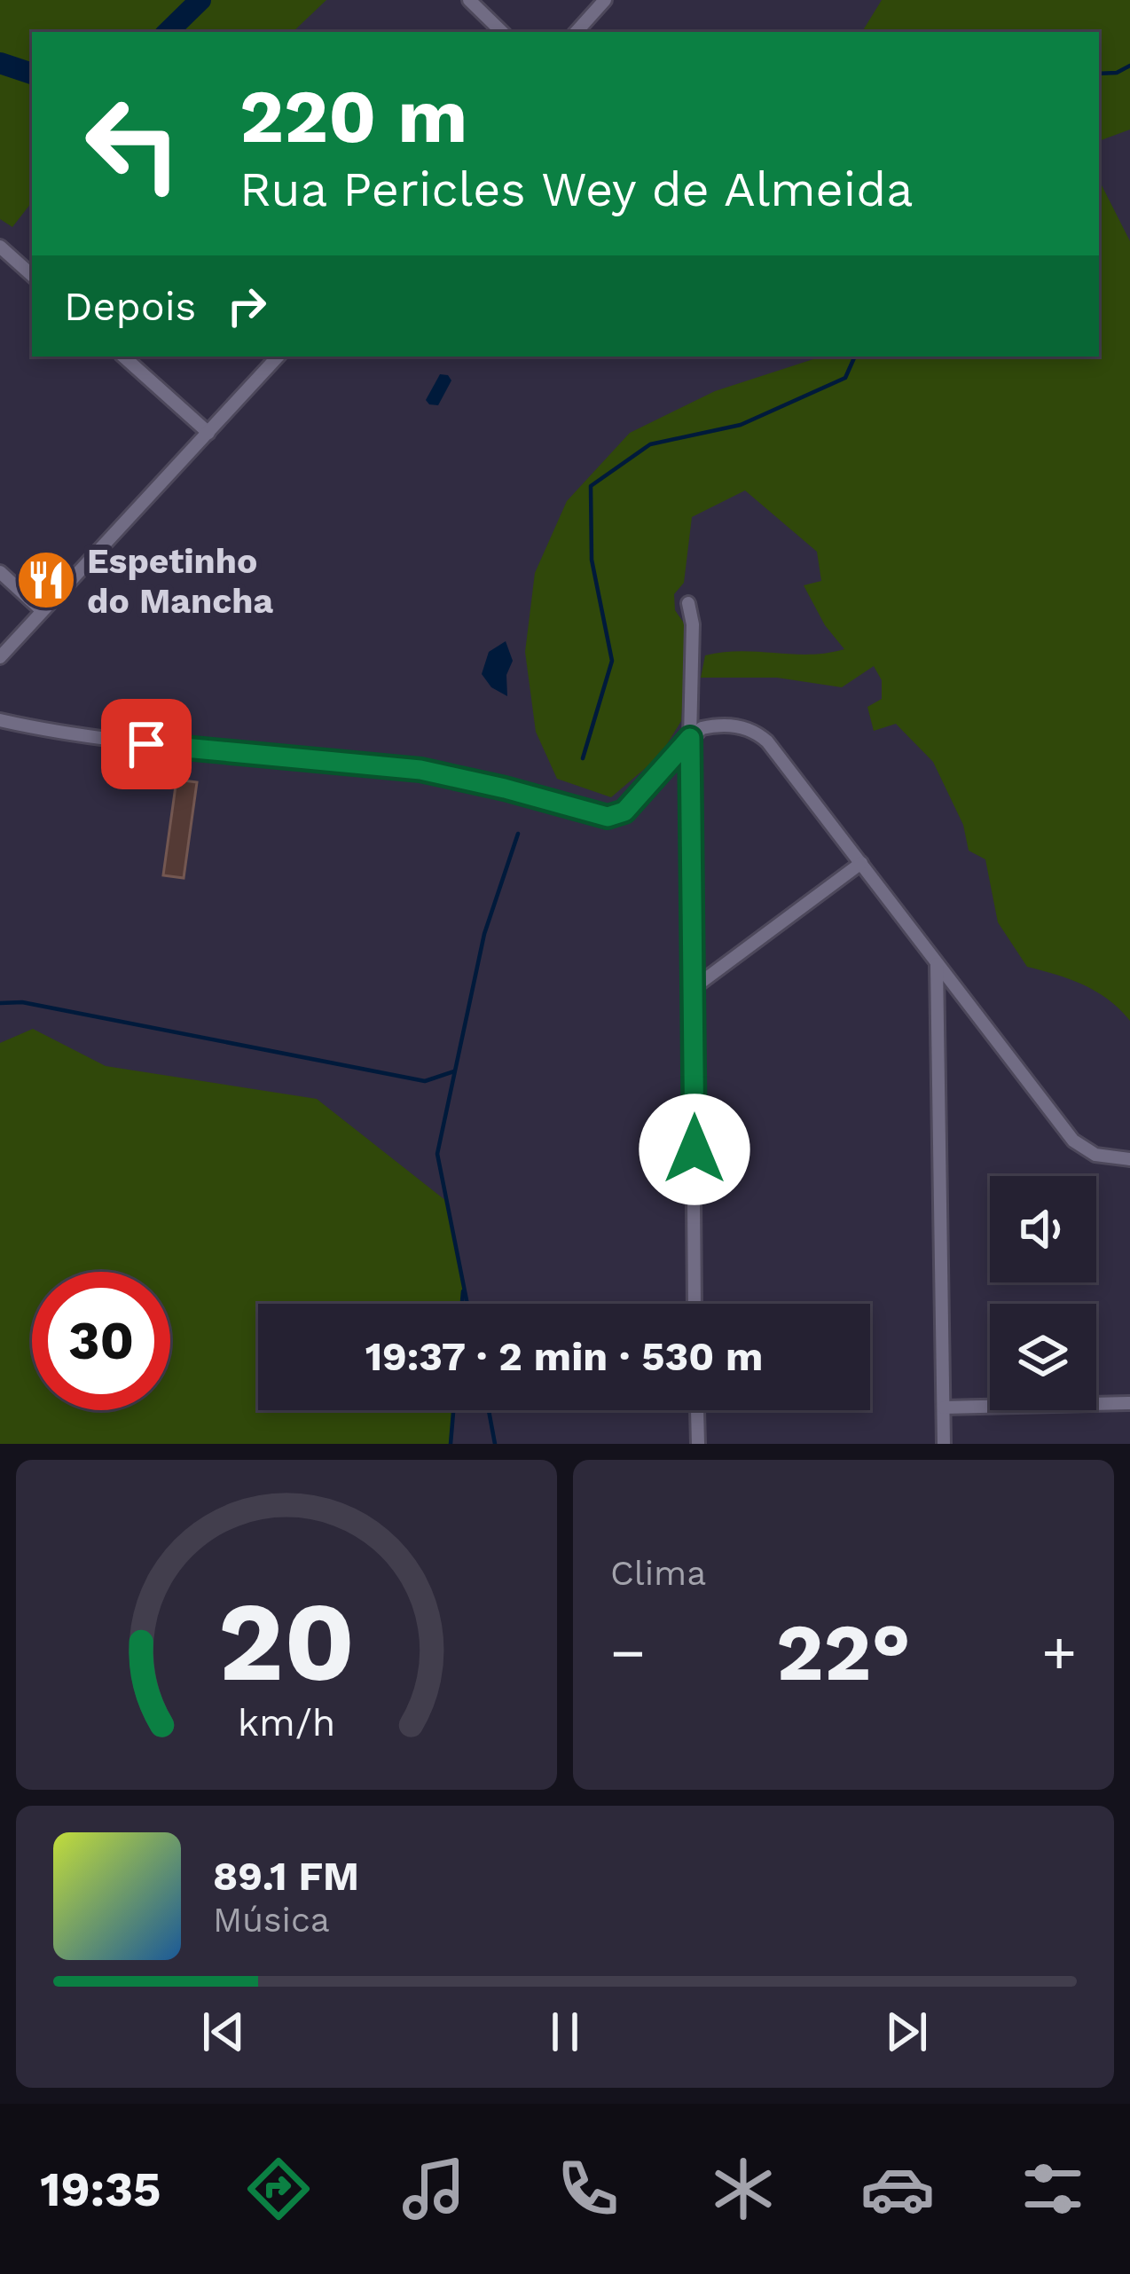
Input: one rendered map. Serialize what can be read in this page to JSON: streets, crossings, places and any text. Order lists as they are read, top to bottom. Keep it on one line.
{"places":{"restaurant":["Espetinho do Mancha"]},"page":{"turn":["220 m","Rua Pericles Wey de Almeida"],"then":"Depois","limit":"30","trip":"19:37 · 2 min · 530 m","tile":"Clima","heat":["−","22°","+"],"song":["89.1 FM","Música"],"tabs":"19:35","gauge":["20","km/h"]}}
